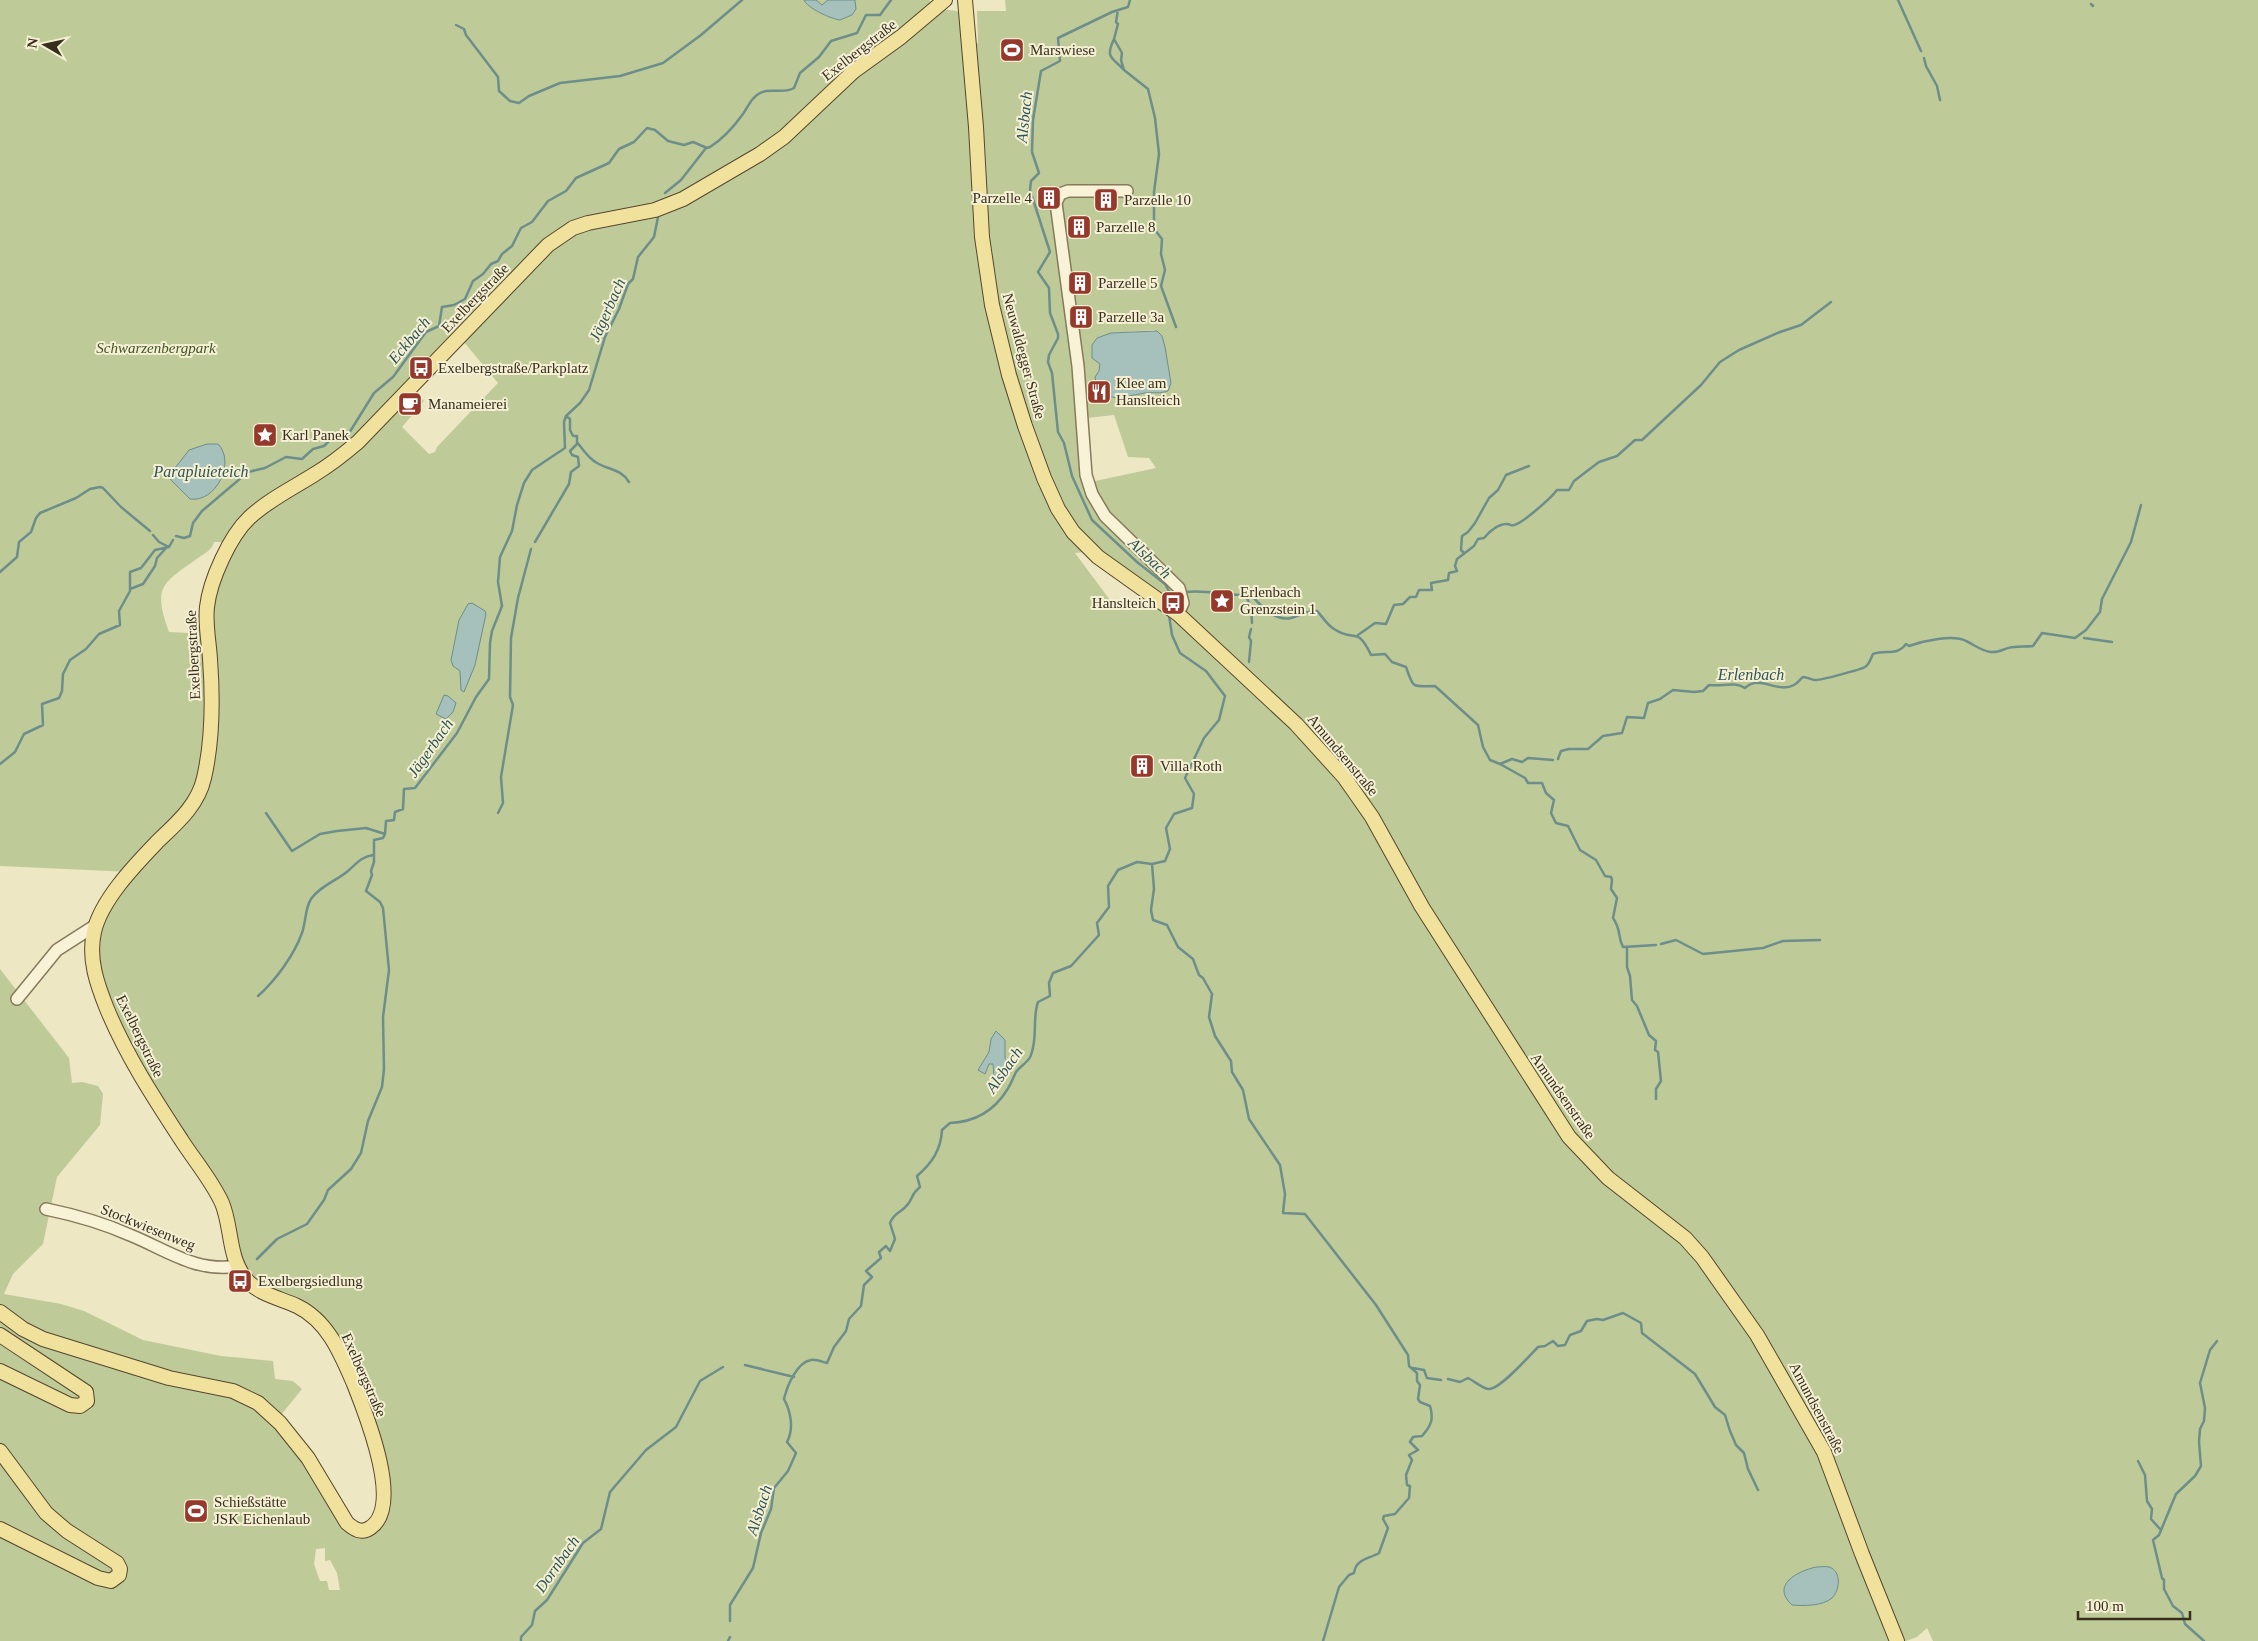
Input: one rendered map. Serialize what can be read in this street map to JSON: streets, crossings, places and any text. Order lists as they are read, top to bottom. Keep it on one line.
{"streets":{"main road":["Exelbergstraße","Neuwaldegger Straße","Amundsenstraße"],"street":["Stockwiesenweg"]},"crossings":[["Exelbergstraße","Stockwiesenweg"],["Neuwaldegger Straße","Amundsenstraße"]],"water":["Alsbach","Jägerbach","Eckbach","Parapluieteich","Erlenbach","Dornbach"],"parks":["Schwarzenbergpark"],"places":{"sports":["Marswiese","Schießstätte JSK Eichenlaub"],"building":["Parzelle 4","Parzelle 10","Parzelle 8","Parzelle 5","Parzelle 3a","Villa Roth"],"bus stop":["Exelbergstraße/Parkplatz","Hanslteich","Exelbergsiedlung"],"restaurant":["Klee am Hanslteich"],"cafe":["Manameierei"],"place":["Karl Panek","Erlenbach Grenzstein 1"]},"scale_bar":"100 m","north":"left"}
